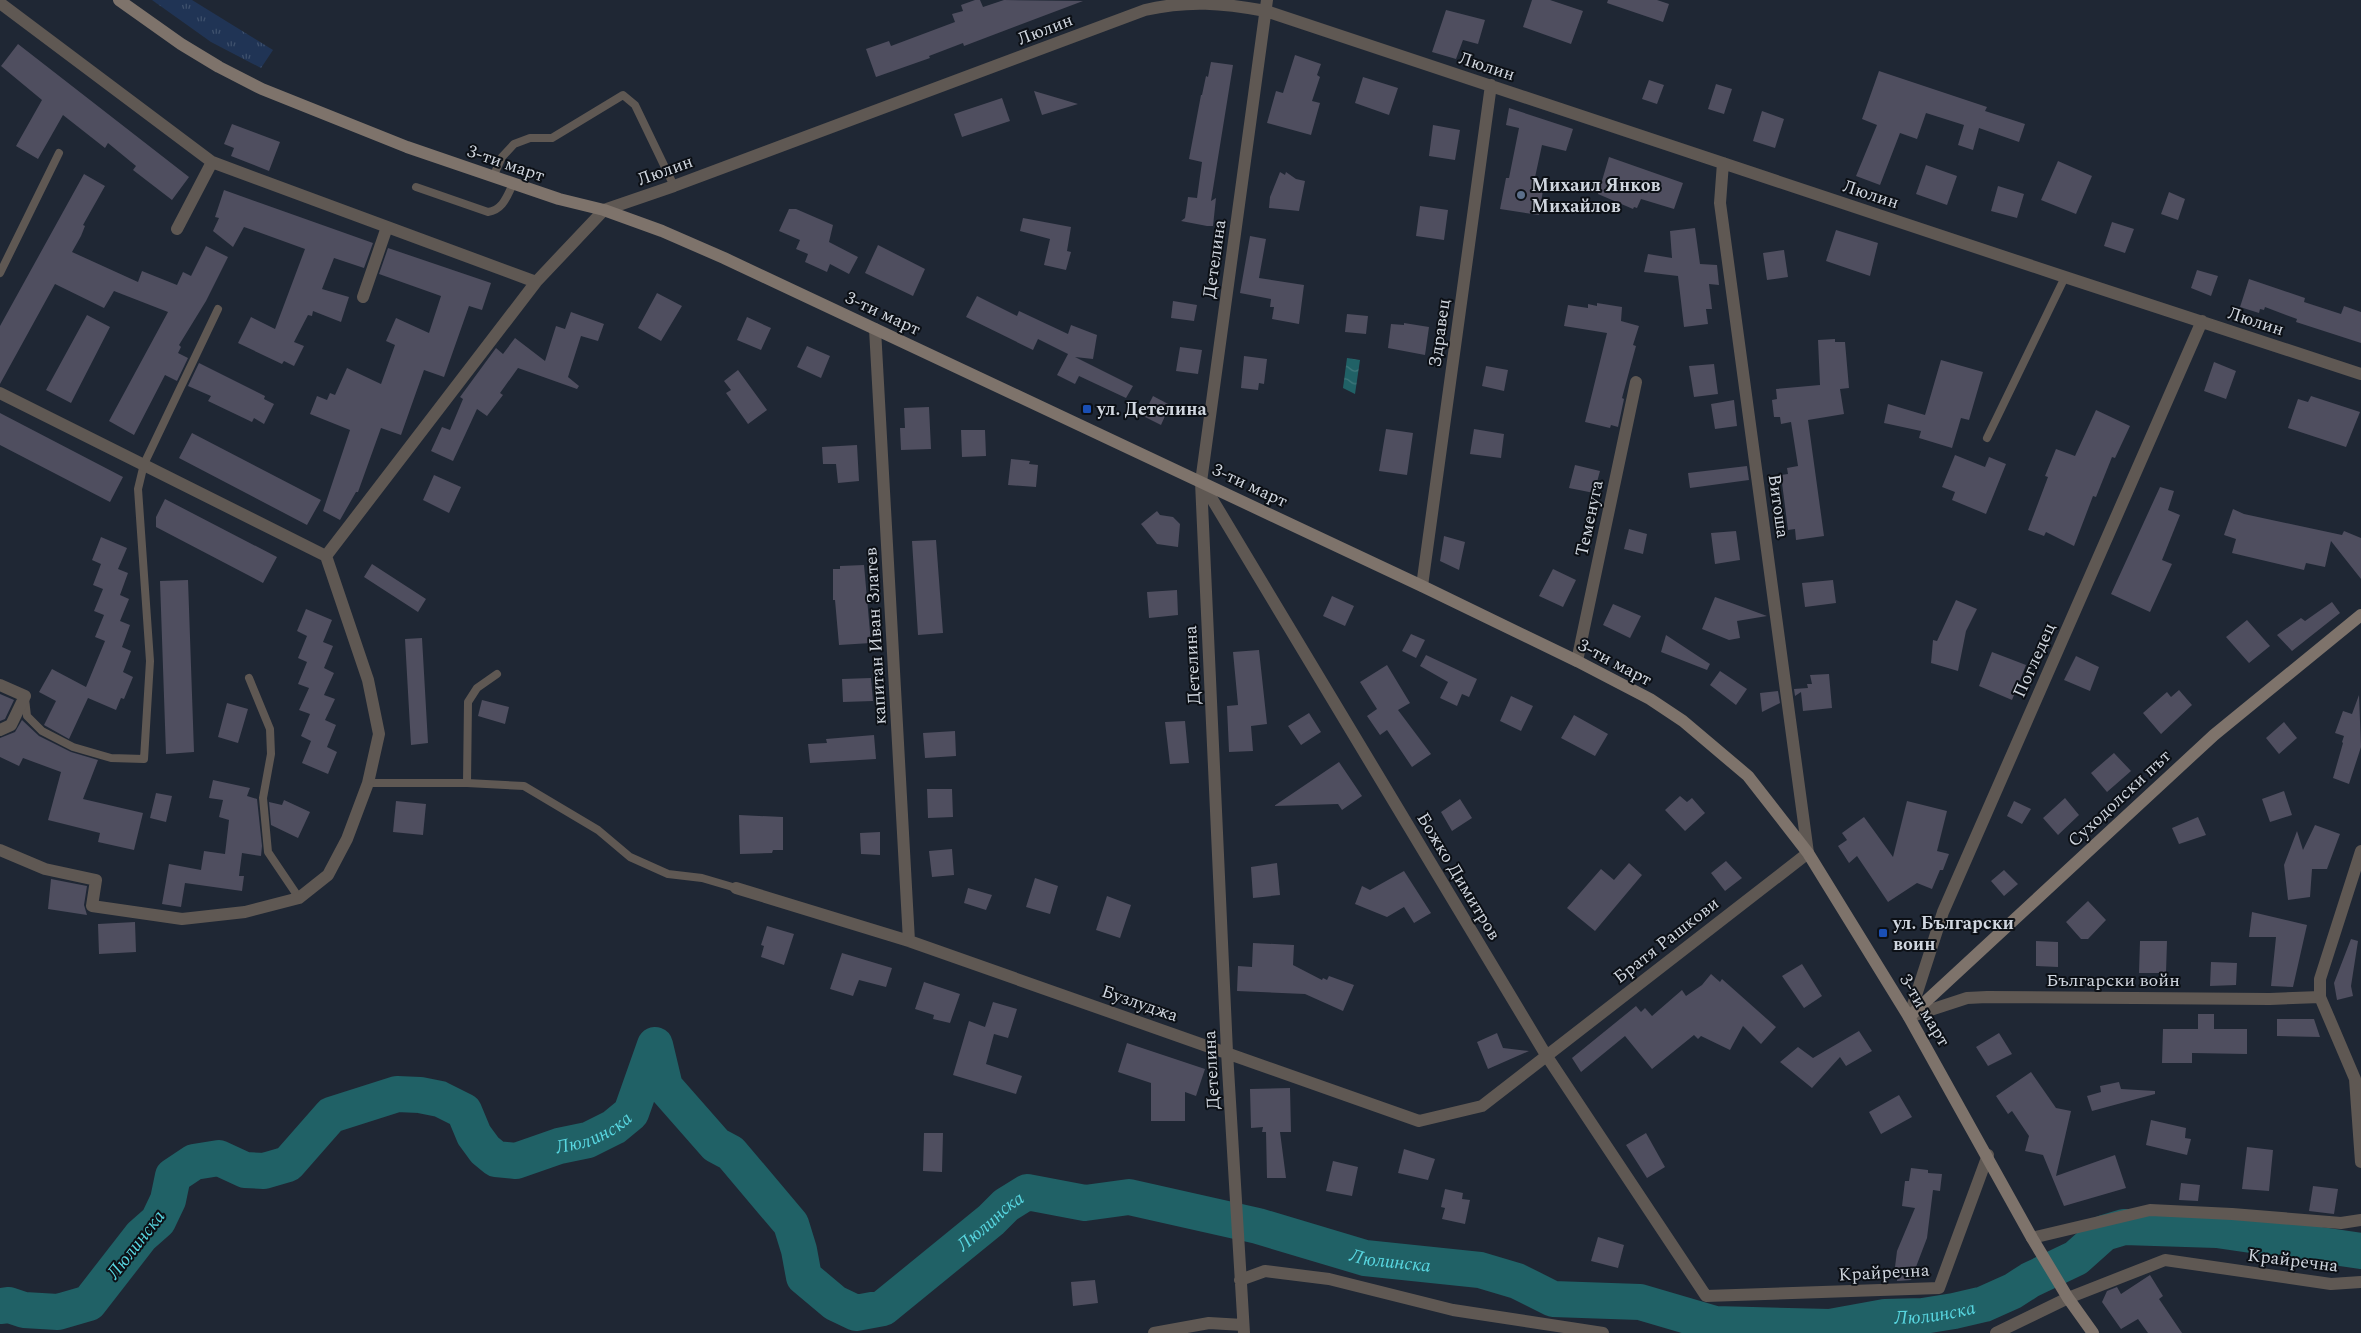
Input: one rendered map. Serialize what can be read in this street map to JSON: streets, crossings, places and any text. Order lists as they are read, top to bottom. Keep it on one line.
{"streets":{"street":["Люлин","3-ти март","Детелина","Здравец","Витоша","Теменуга","капитан Иван Златев","Погледец","Суходолски път","Божко Димитров","Братя Рашкови","Български войн","Бузлуджа","Крайречна"]},"crossings":[["Люлин","3-ти март"],["Люлин","Детелина"],["Люлин","Здравец"],["Люлин","Витоша"],["Люлин","Погледец"],["3-ти март","Детелина"],["3-ти март","Здравец"],["3-ти март","Витоша"],["3-ти март","Теменуга"],["3-ти март","капитан Иван Златев"],["3-ти март","Погледец"],["3-ти март","Суходолски път"],["3-ти март","Божко Димитров"],["3-ти март","Братя Рашкови"],["3-ти март","Български войн"],["3-ти март","Крайречна"],["Детелина","Божко Димитров"],["Детелина","Бузлуджа"],["Витоша","Братя Рашкови"],["капитан Иван Златев","Бузлуджа"],["Погледец","Суходолски път"],["Погледец","Български войн"],["Суходолски път","Български войн"],["Божко Димитров","Братя Рашкови"],["Божко Димитров","Бузлуджа"],["Божко Димитров","Крайречна"],["Братя Рашкови","Бузлуджа"]],"water":["Люлинска"],"places":{"other":["Михаил Янков Михайлов"],"transit":["ул. Детелина","ул. Български воин"]}}
